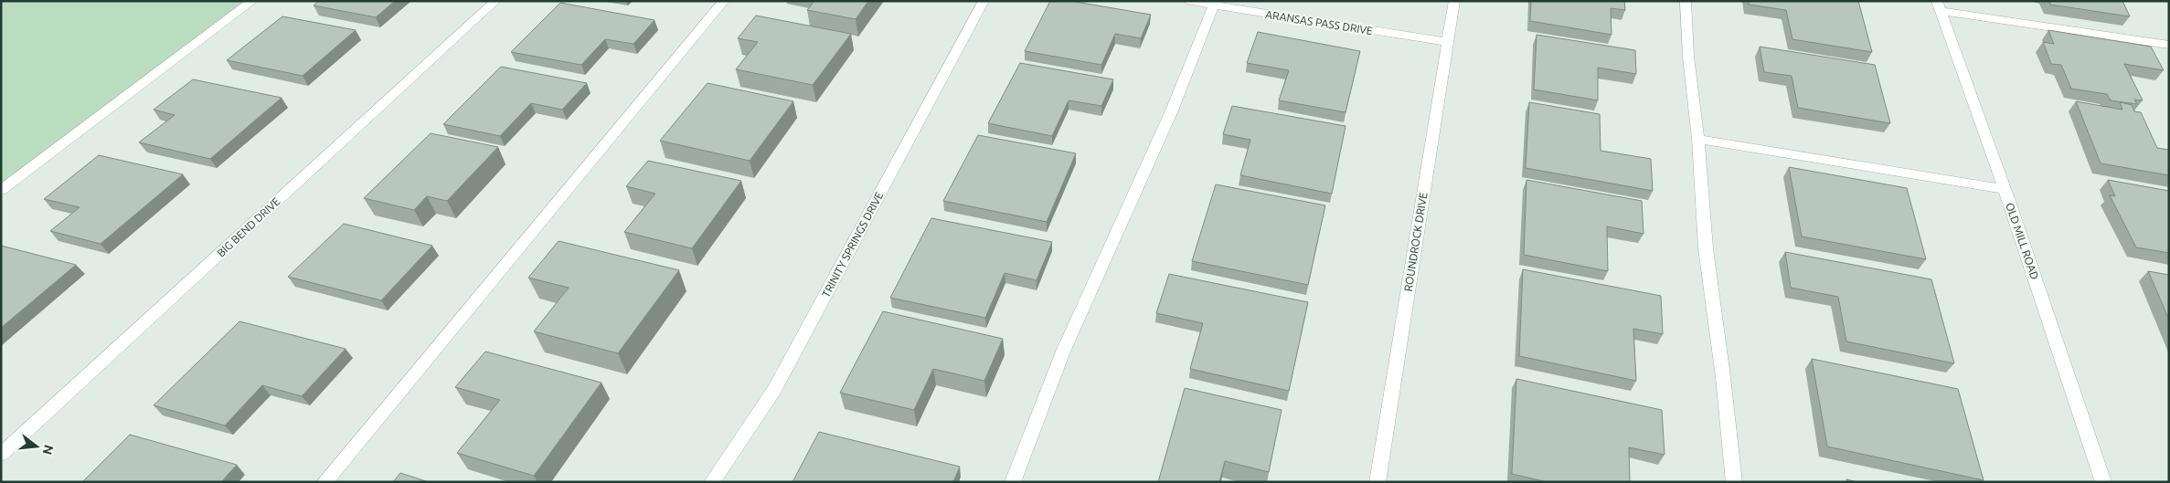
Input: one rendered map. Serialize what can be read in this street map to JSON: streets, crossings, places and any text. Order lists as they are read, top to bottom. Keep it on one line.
{"streets":{"street":["ARANSAS PASS DRIVE","BIG BEND DRIVE","OLD MILL ROAD","ROUNDROCK DRIVE","TRINITY SPRINGS DRIVE"]},"crossings":[["ARANSAS PASS DRIVE","ROUNDROCK DRIVE"]],"north":"right"}
